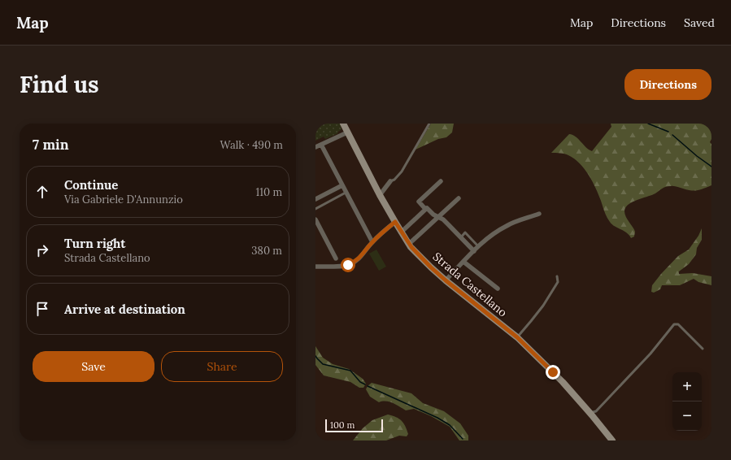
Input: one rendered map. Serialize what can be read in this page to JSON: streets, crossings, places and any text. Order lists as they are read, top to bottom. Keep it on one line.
{"streets":{"street":["Strada Castellano"]},"scale_bar":"100 m","page":{"header":"Map","nav":["Map","Directions","Saved"],"buttons":["Directions",["Save","Share"]],"title":"Find us","heading":["7 min","Walk · 490 m"],"list":[["Continue","Via Gabriele D'Annunzio","110 m"],["Turn right","Strada Castellano","380 m"],"Arrive at destination"],"map_buttons":["+","−"],"scale":"100 m"}}
